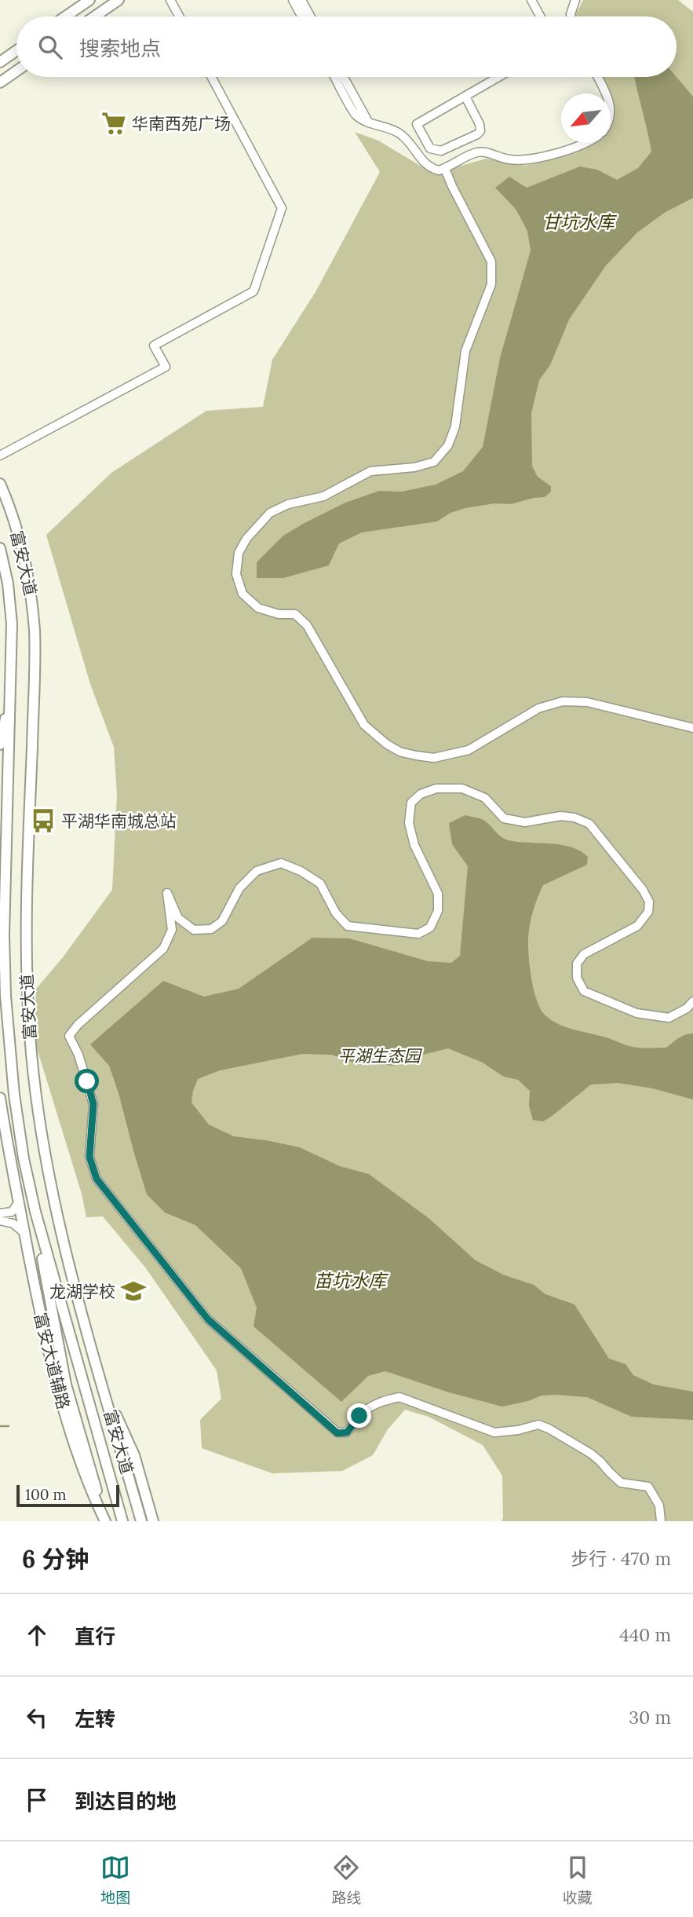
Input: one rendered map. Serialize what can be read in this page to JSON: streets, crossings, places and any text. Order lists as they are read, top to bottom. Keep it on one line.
{"streets":{"main road":["富安大道","富安大道辅路"]},"water":["甘坑水库","苗坑水库"],"parks":["平湖生态园"],"places":{"supermarket":["华南西苑广场"],"bus stop":["平湖华南城总站"],"school or university":["龙湖学校"]},"scale_bar":"100 m","north":"bottom left","page":{"search":"搜索地点","scale":"100 m","heading":["6 分钟","步行 · 470 m"],"list":[["直行","440 m"],["左转","30 m"],"到达目的地"],"nav":["地图","路线","收藏"]}}
